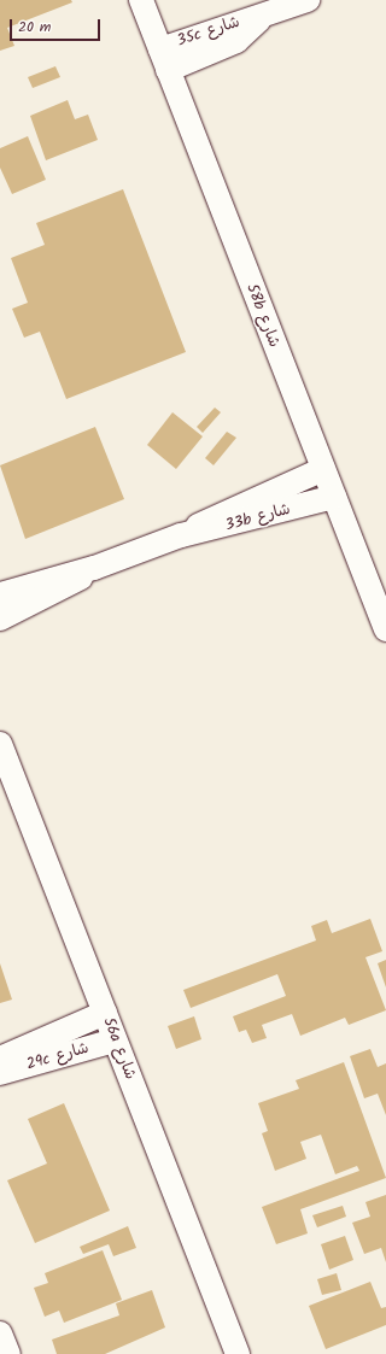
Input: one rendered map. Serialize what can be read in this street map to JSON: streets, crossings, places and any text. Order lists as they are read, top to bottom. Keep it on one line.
{"streets":{"street":["35c شارع","58b شارع","33b شارع","56a شارع","29c شارع"]},"crossings":[["35c شارع","58b شارع"],["58b شارع","33b شارع"],["56a شارع","29c شارع"]],"scale_bar":"20 m"}
